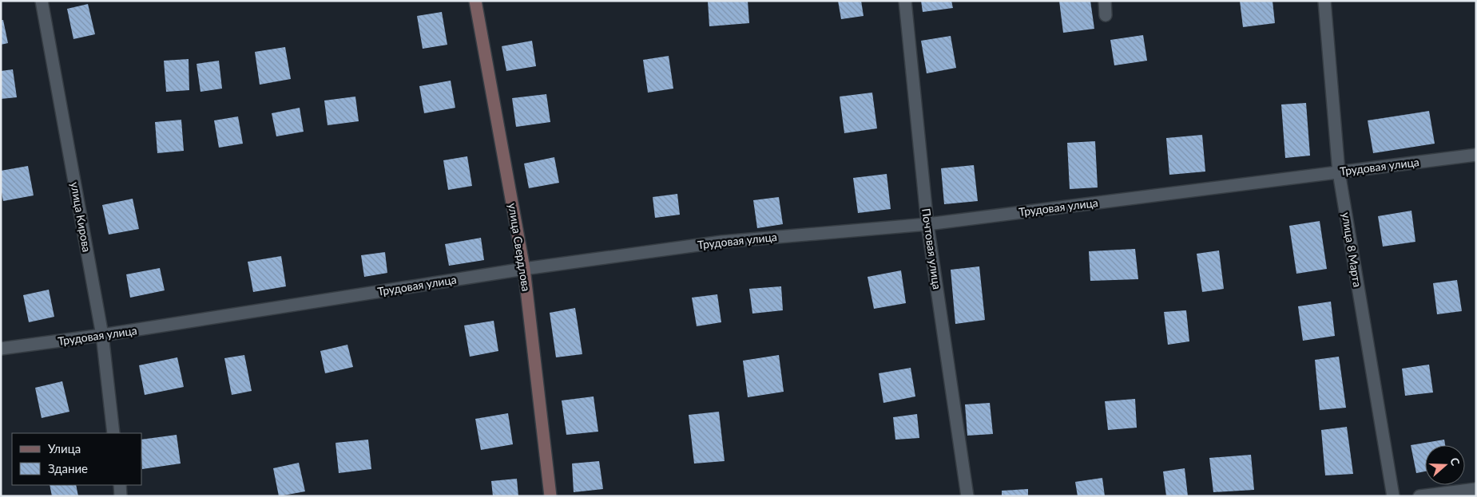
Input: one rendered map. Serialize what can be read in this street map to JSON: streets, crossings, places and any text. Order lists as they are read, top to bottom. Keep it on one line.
{"streets":{"street":["Трудовая улица","улица Кирова","улица Свердлова","Почтовая улица","улица 8 Марта"]},"crossings":[["Трудовая улица","улица Кирова"],["Трудовая улица","улица Свердлова"],["Трудовая улица","Почтовая улица"],["Трудовая улица","улица 8 Марта"]],"legend":["Улица","Здание"],"north":"right"}
